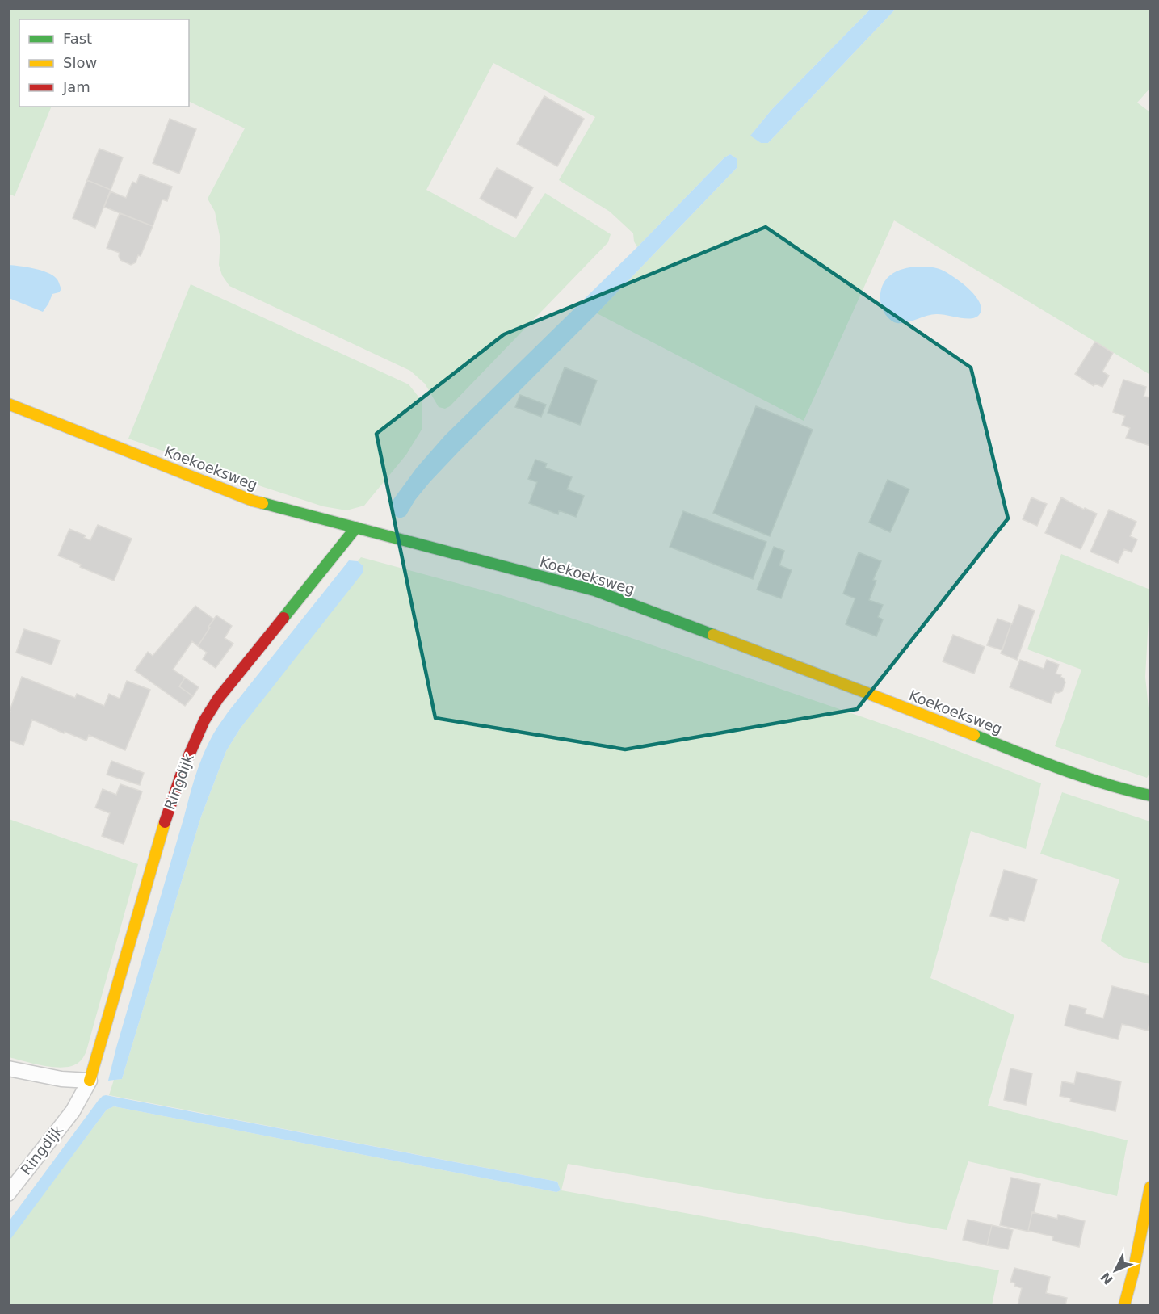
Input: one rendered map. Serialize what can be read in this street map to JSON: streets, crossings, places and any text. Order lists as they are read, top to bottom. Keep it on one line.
{"streets":{"street":["Koekoeksweg","Ringdijk"]},"crossings":[["Koekoeksweg","Ringdijk"]],"legend":["Fast","Slow","Jam"],"north":"bottom left"}
